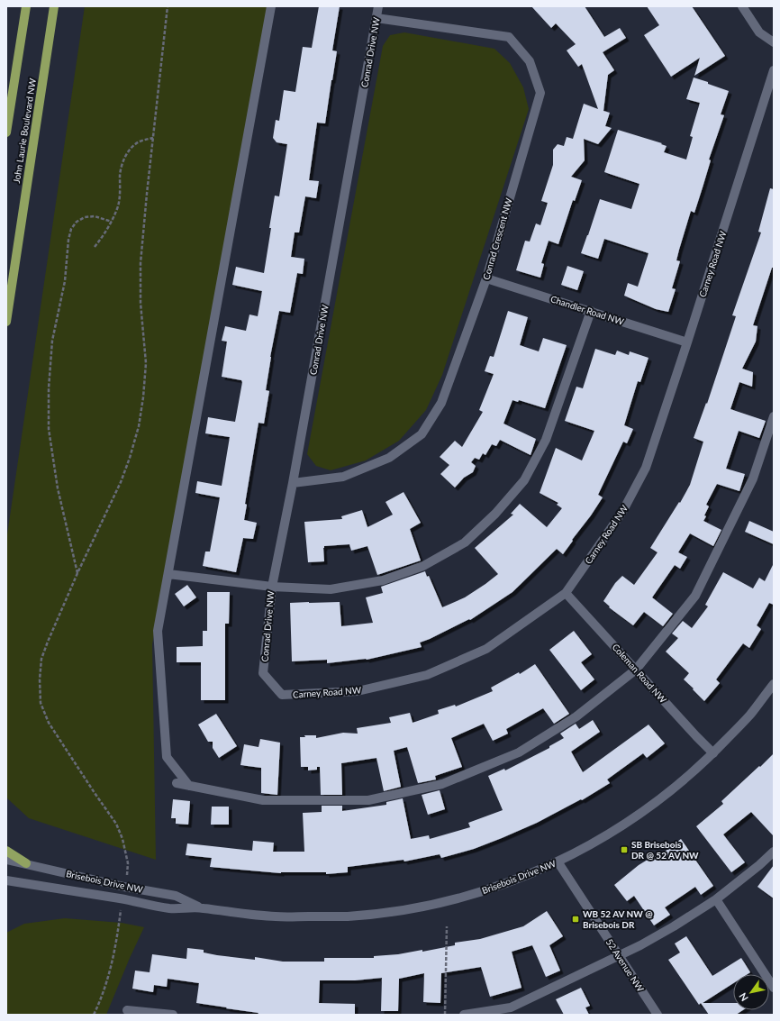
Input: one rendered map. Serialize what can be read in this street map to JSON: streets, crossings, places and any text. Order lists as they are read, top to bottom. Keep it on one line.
{"streets":{"main road":["John Laurie Boulevard NW"],"street":["Conrad Drive NW","Conrad Crescent NW","Carney Road NW","Chandler Road NW","Coleman Road NW","Brisebois Drive NW","52 Avenue NW"]},"crossings":[["Conrad Drive NW","Conrad Crescent NW"],["Conrad Drive NW","Carney Road NW"],["Conrad Crescent NW","Chandler Road NW"],["Carney Road NW","Chandler Road NW"],["Carney Road NW","Coleman Road NW"],["Coleman Road NW","Brisebois Drive NW"],["Brisebois Drive NW","52 Avenue NW"]],"places":{"transit":["SB Brisebois DR @ 52 AV NW","WB 52 AV NW @ Brisebois DR"]},"north":"bottom left"}
